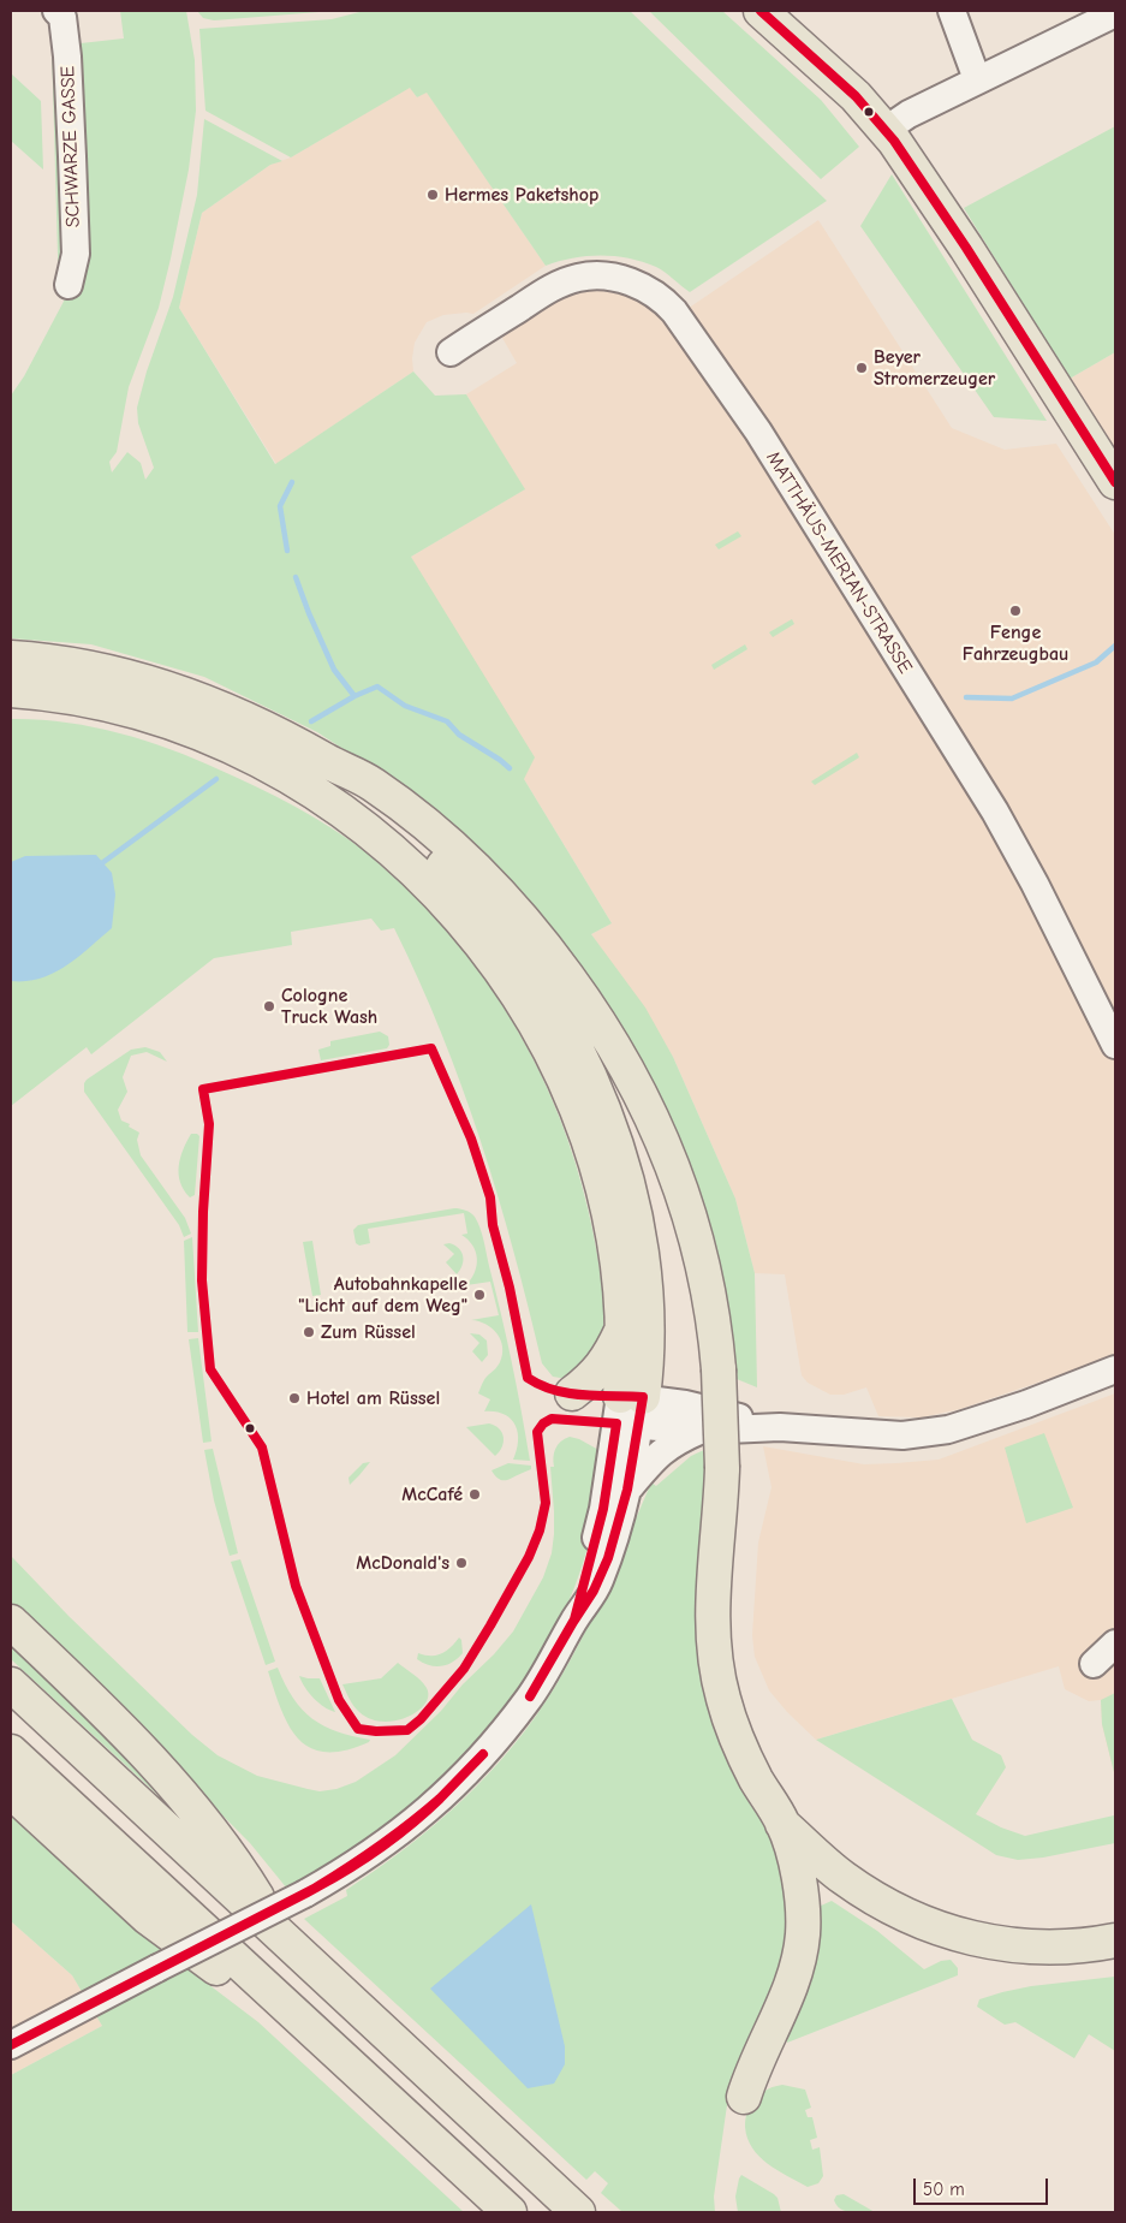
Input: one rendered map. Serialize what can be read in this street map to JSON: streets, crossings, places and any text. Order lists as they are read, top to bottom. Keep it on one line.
{"streets":{"street":["SCHWARZE GASSE","MATTHÄUS-MERIAN-STRASSE"]},"places":["Hermes Paketshop","Beyer Stromerzeuger","Fenge Fahrzeugbau","Cologne Truck Wash","Autobahnkapelle \"Licht auf dem Weg\"","Zum Rüssel","Hotel am Rüssel","McCafé","McDonald's"],"scale_bar":"50 m"}
